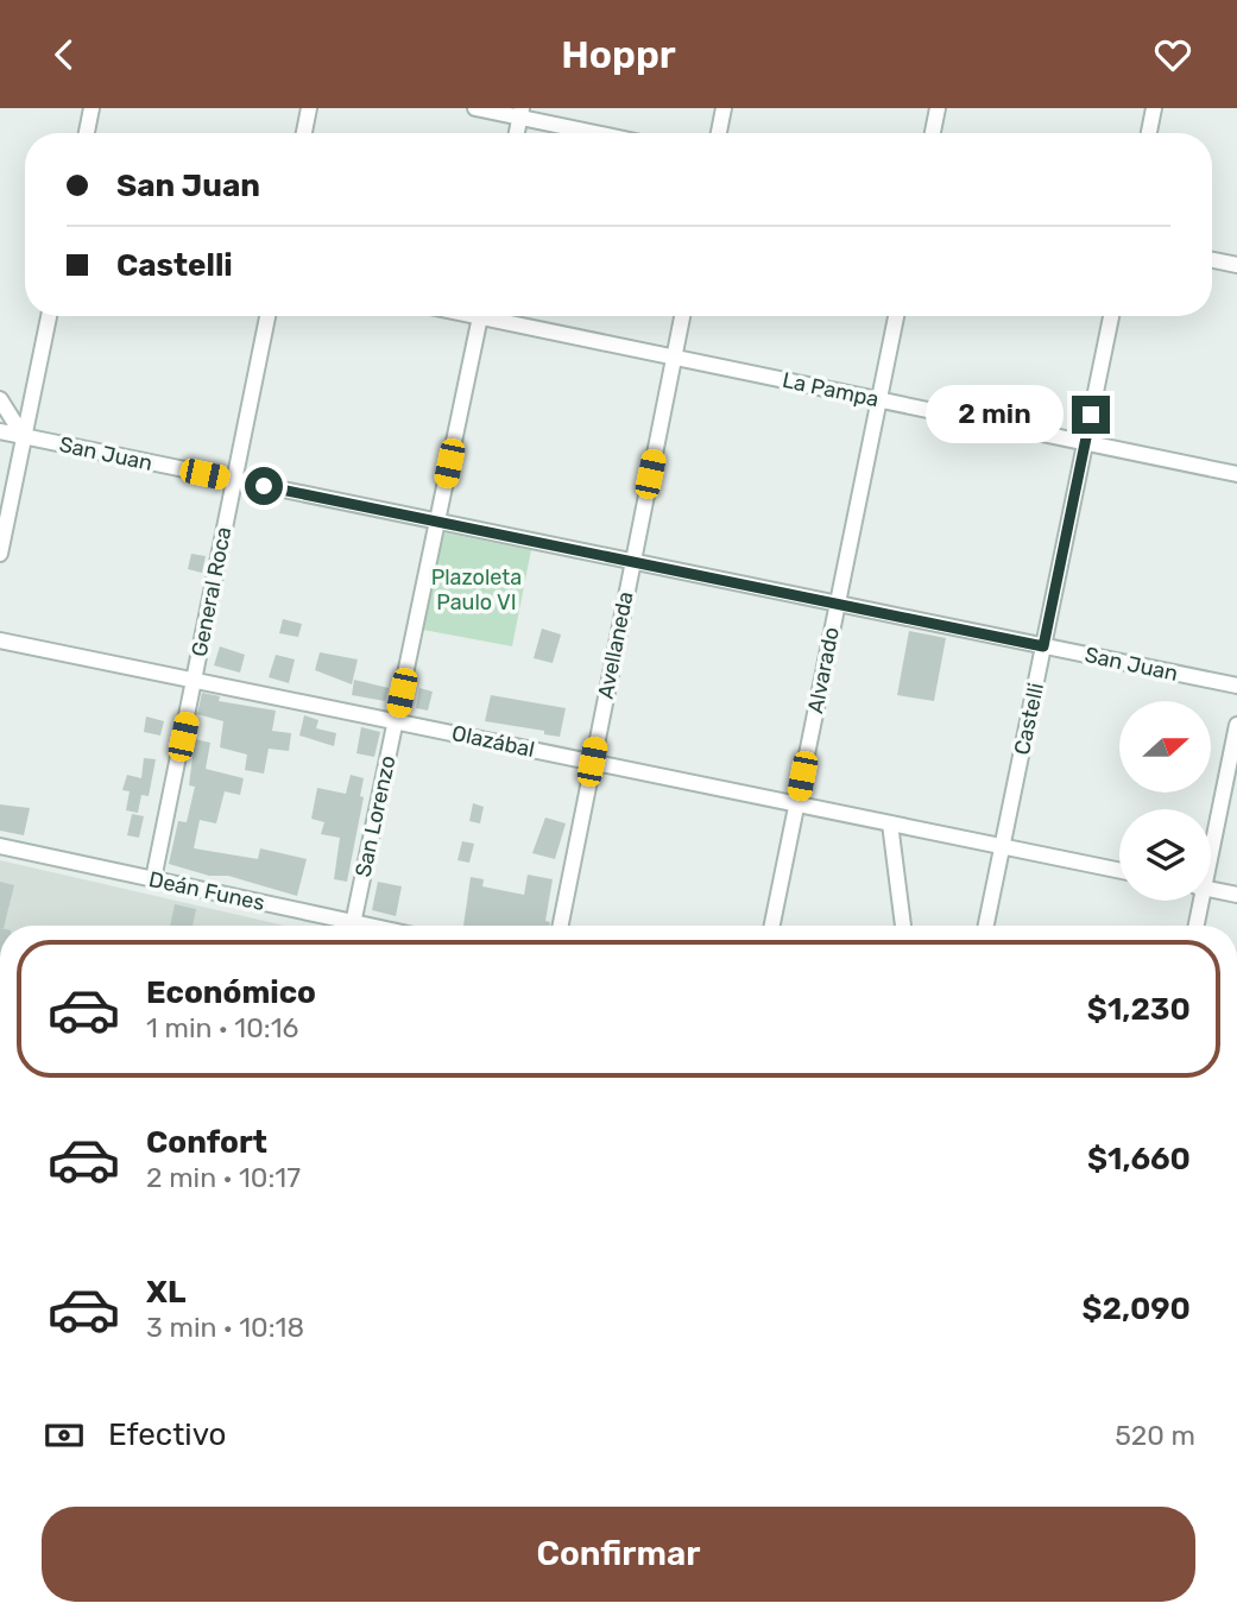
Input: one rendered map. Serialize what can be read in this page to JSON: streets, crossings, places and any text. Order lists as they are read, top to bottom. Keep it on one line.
{"streets":{"street":["La Pampa","San Juan","General Roca","Avellaneda","Alvarado","Castelli","Olazábal","San Lorenzo","Deán Funes"]},"crossings":[["La Pampa","Avellaneda"],["La Pampa","Alvarado"],["La Pampa","Castelli"],["San Juan","General Roca"],["San Juan","Avellaneda"],["San Juan","Alvarado"],["San Juan","Castelli"],["San Juan","San Lorenzo"],["General Roca","Olazábal"],["General Roca","Deán Funes"],["Avellaneda","Olazábal"],["Alvarado","Olazábal"],["Castelli","Olazábal"],["Olazábal","San Lorenzo"]],"parks":["Plazoleta Paulo VI"],"north":"right","page":{"header":"Hoppr","banner":["San Juan","Castelli"],"bubble":"2 min","list":[{"name":"Económico","note":"1 min · 10:16","value":"$1,230"},{"name":"Confort","note":"2 min · 10:17","value":"$1,660"},{"name":"XL","note":"3 min · 10:18","value":"$2,090"}],"pay":["Efectivo","520 m"],"buttons":"Confirmar"}}
